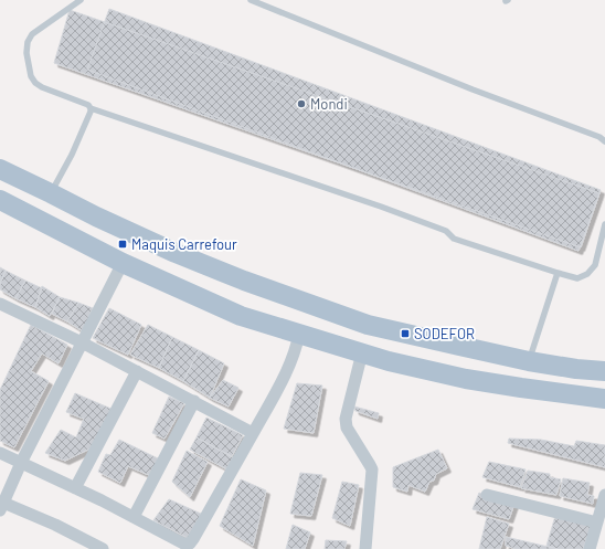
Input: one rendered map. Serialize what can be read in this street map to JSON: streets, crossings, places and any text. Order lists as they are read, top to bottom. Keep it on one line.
{"places":{"other":["Mondi"],"transit":["Maquis Carrefour","SODEFOR"]}}
